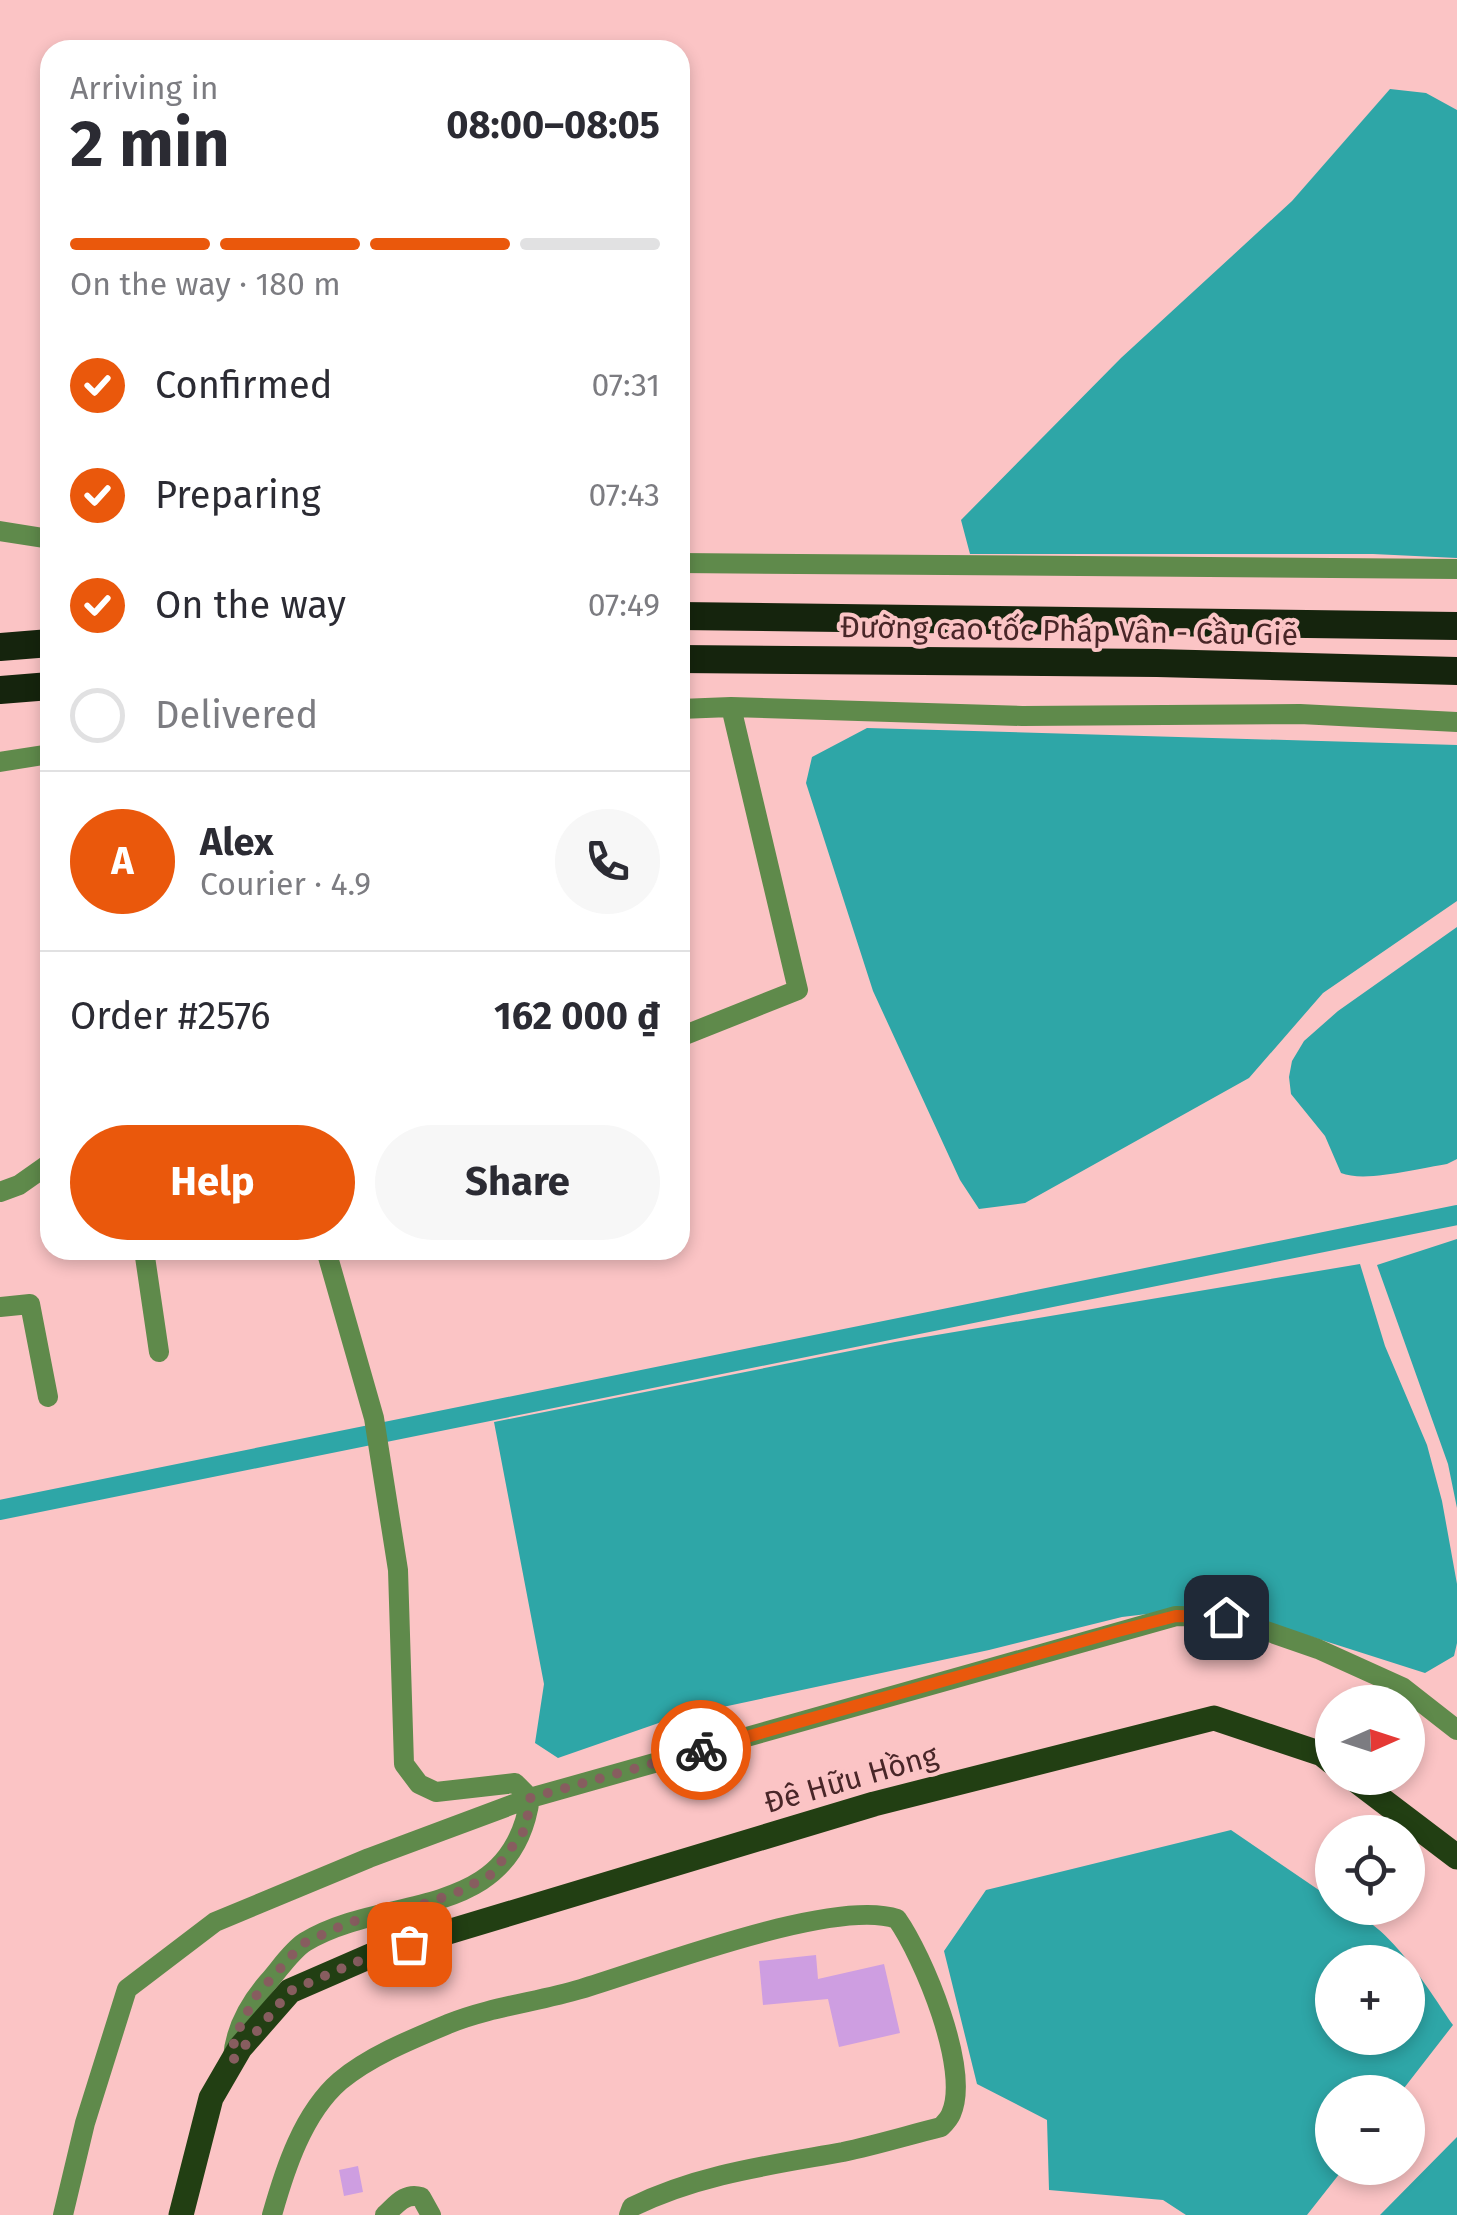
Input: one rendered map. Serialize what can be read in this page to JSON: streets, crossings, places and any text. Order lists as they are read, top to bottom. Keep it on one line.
{"streets":{"highway":["Đường cao tốc Pháp Vân - Cầu Giẽ"],"main road":["Đê Hữu Hồng"]},"north":"right","page":{"heading":["2 min","Arriving in","08:00–08:05"],"panel":["Alex","Courier · 4.9","Order #2576","162 000 ₫"],"bar":"On the way · 180 m","list":[["Confirmed","07:31"],["Preparing","07:43"],["On the way","07:49"],"Delivered"],"round":"A","buttons":["Help","Share"],"map_buttons":["+","−"]}}
